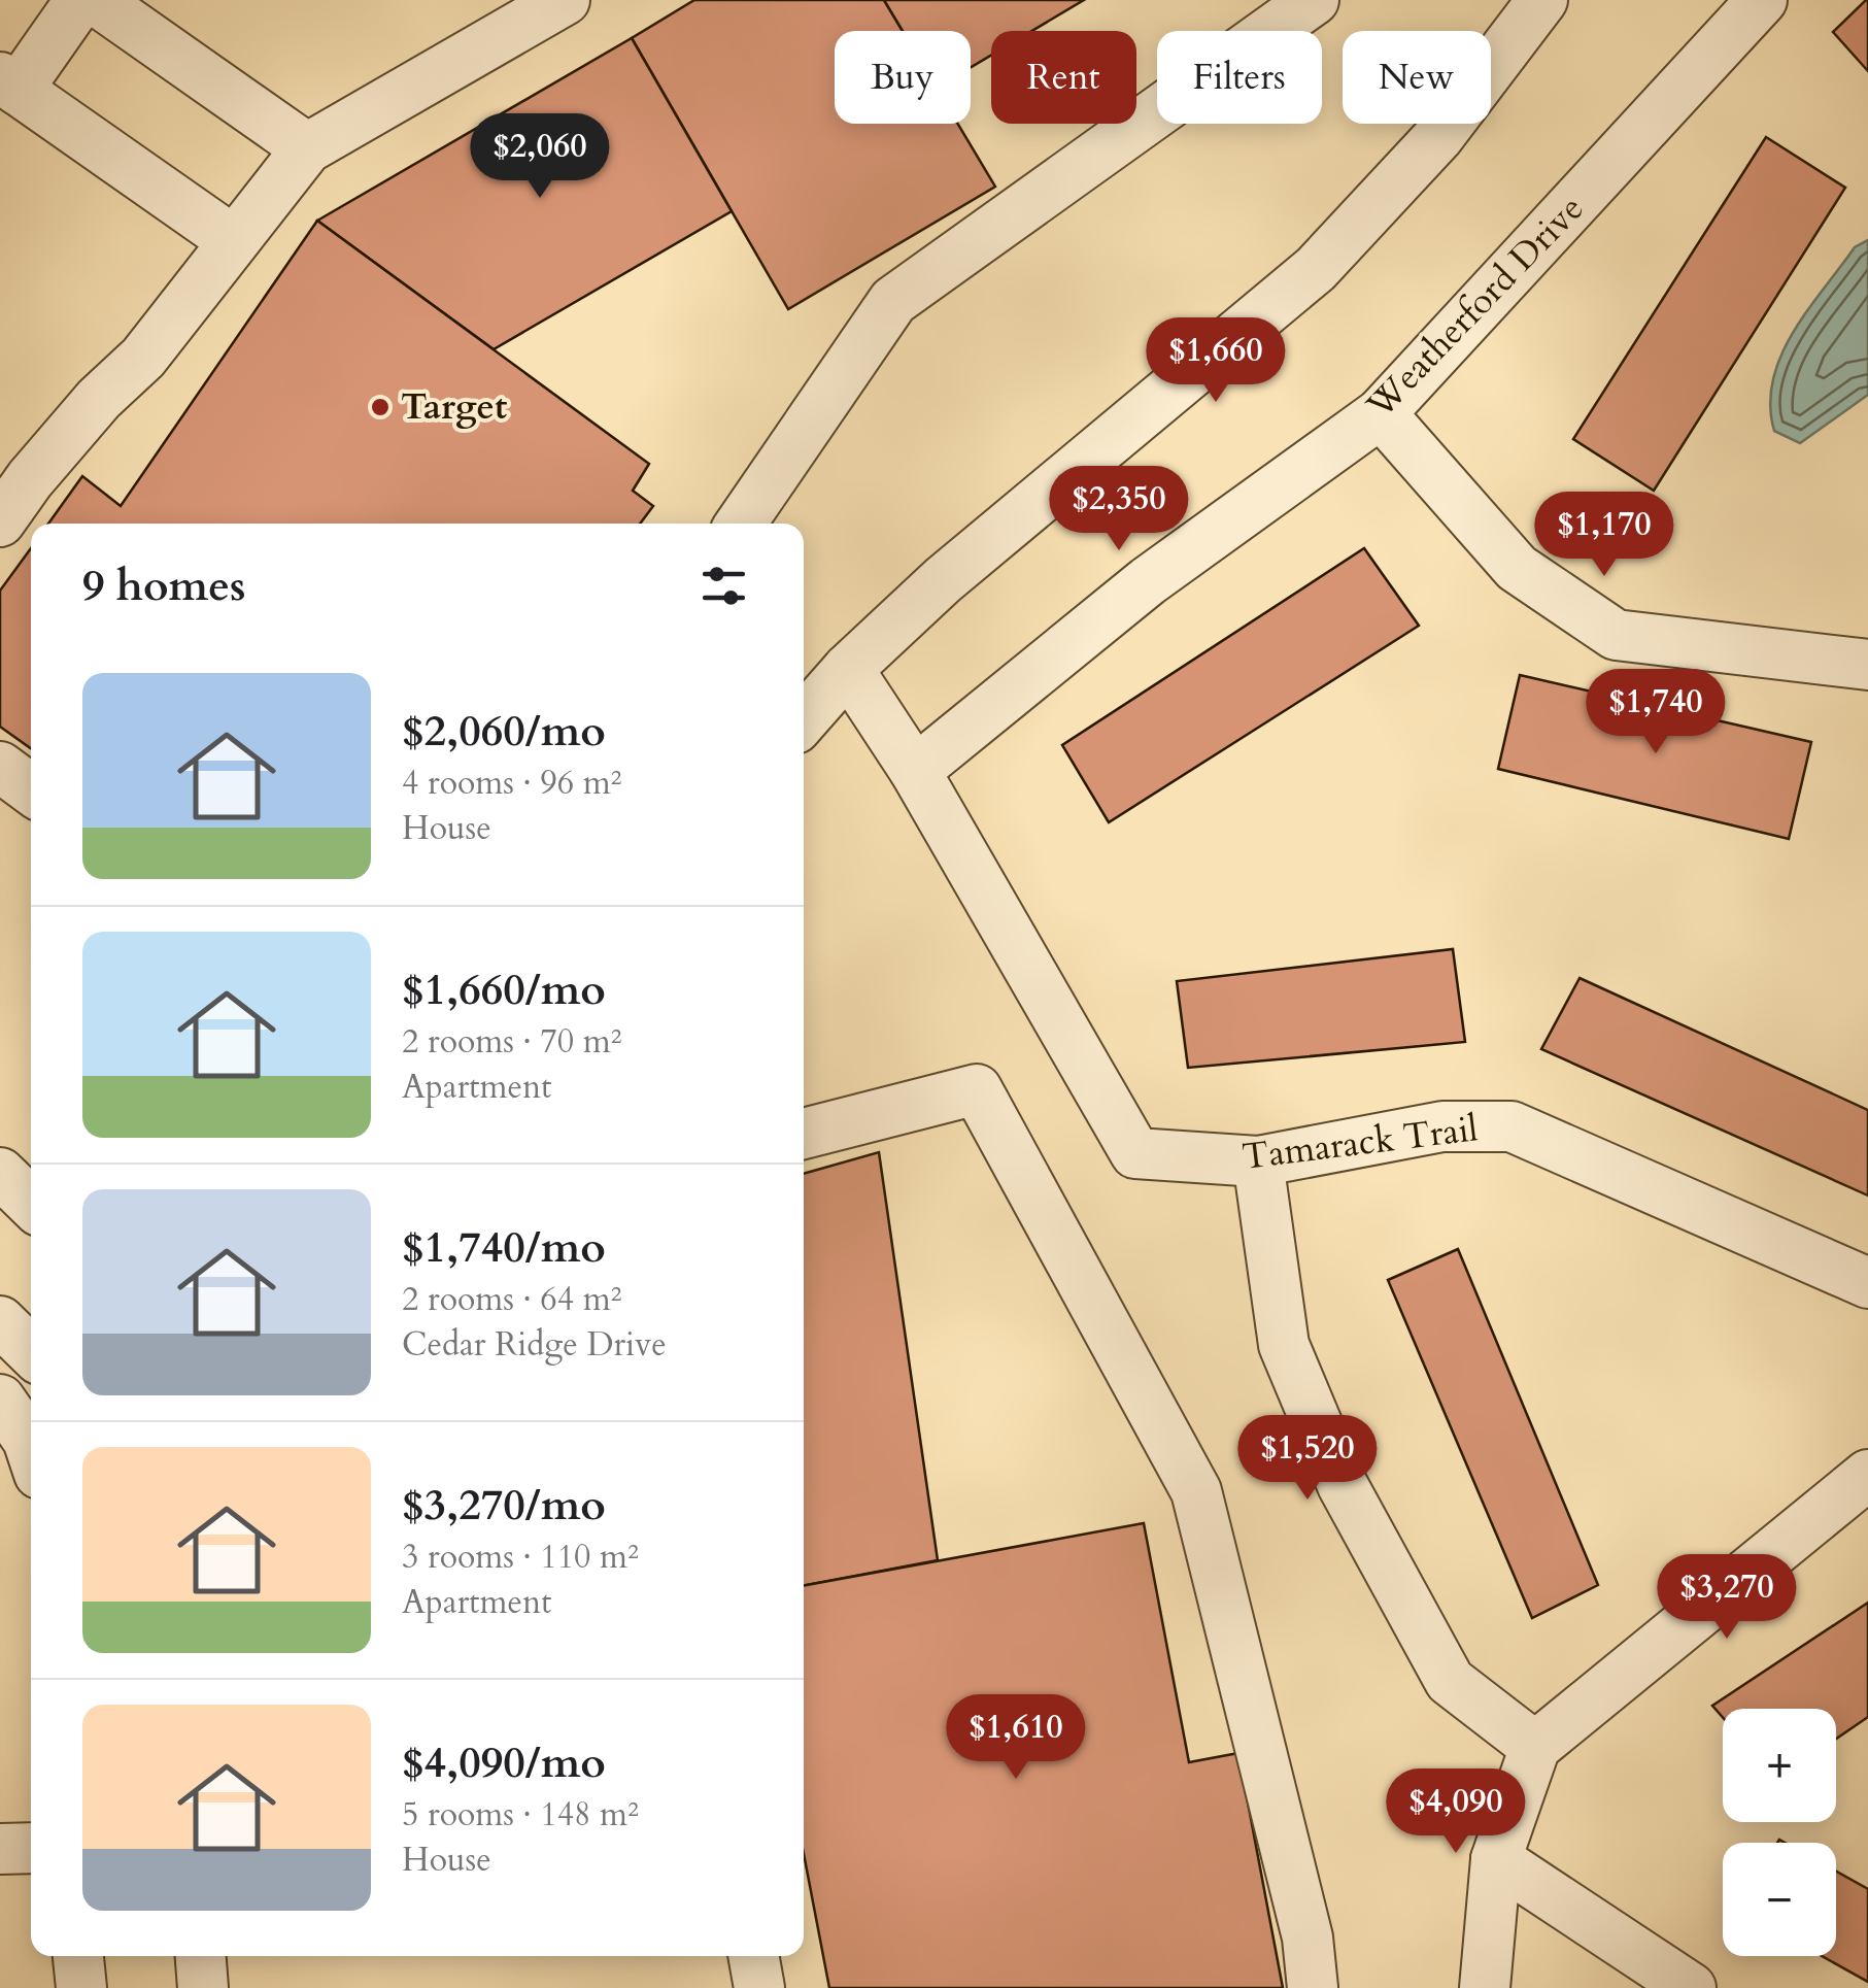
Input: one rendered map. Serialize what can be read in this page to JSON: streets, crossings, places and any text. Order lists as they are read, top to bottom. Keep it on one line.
{"streets":{"street":["Weatherford Drive","Tamarack Trail"]},"crossings":[["Weatherford Drive","Tamarack Trail"]],"places":["Target"],"page":{"chip":["Buy","Rent","Filters","New"],"price":["$2,060","$1,660","$2,350","$1,170","$1,740","$1,520","$3,270","$1,610","$4,090"],"heading":"9 homes","list":[{"name":"$2,060/mo","note":"4 rooms · 96 m² · House"},{"name":"$1,660/mo","note":"2 rooms · 70 m² · Apartment"},{"name":"$1,740/mo","note":"2 rooms · 64 m² · Cedar Ridge Drive"},{"name":"$3,270/mo","note":"3 rooms · 110 m² · Apartment"},{"name":"$4,090/mo","note":"5 rooms · 148 m² · House"}],"map_buttons":["+","−"]}}
